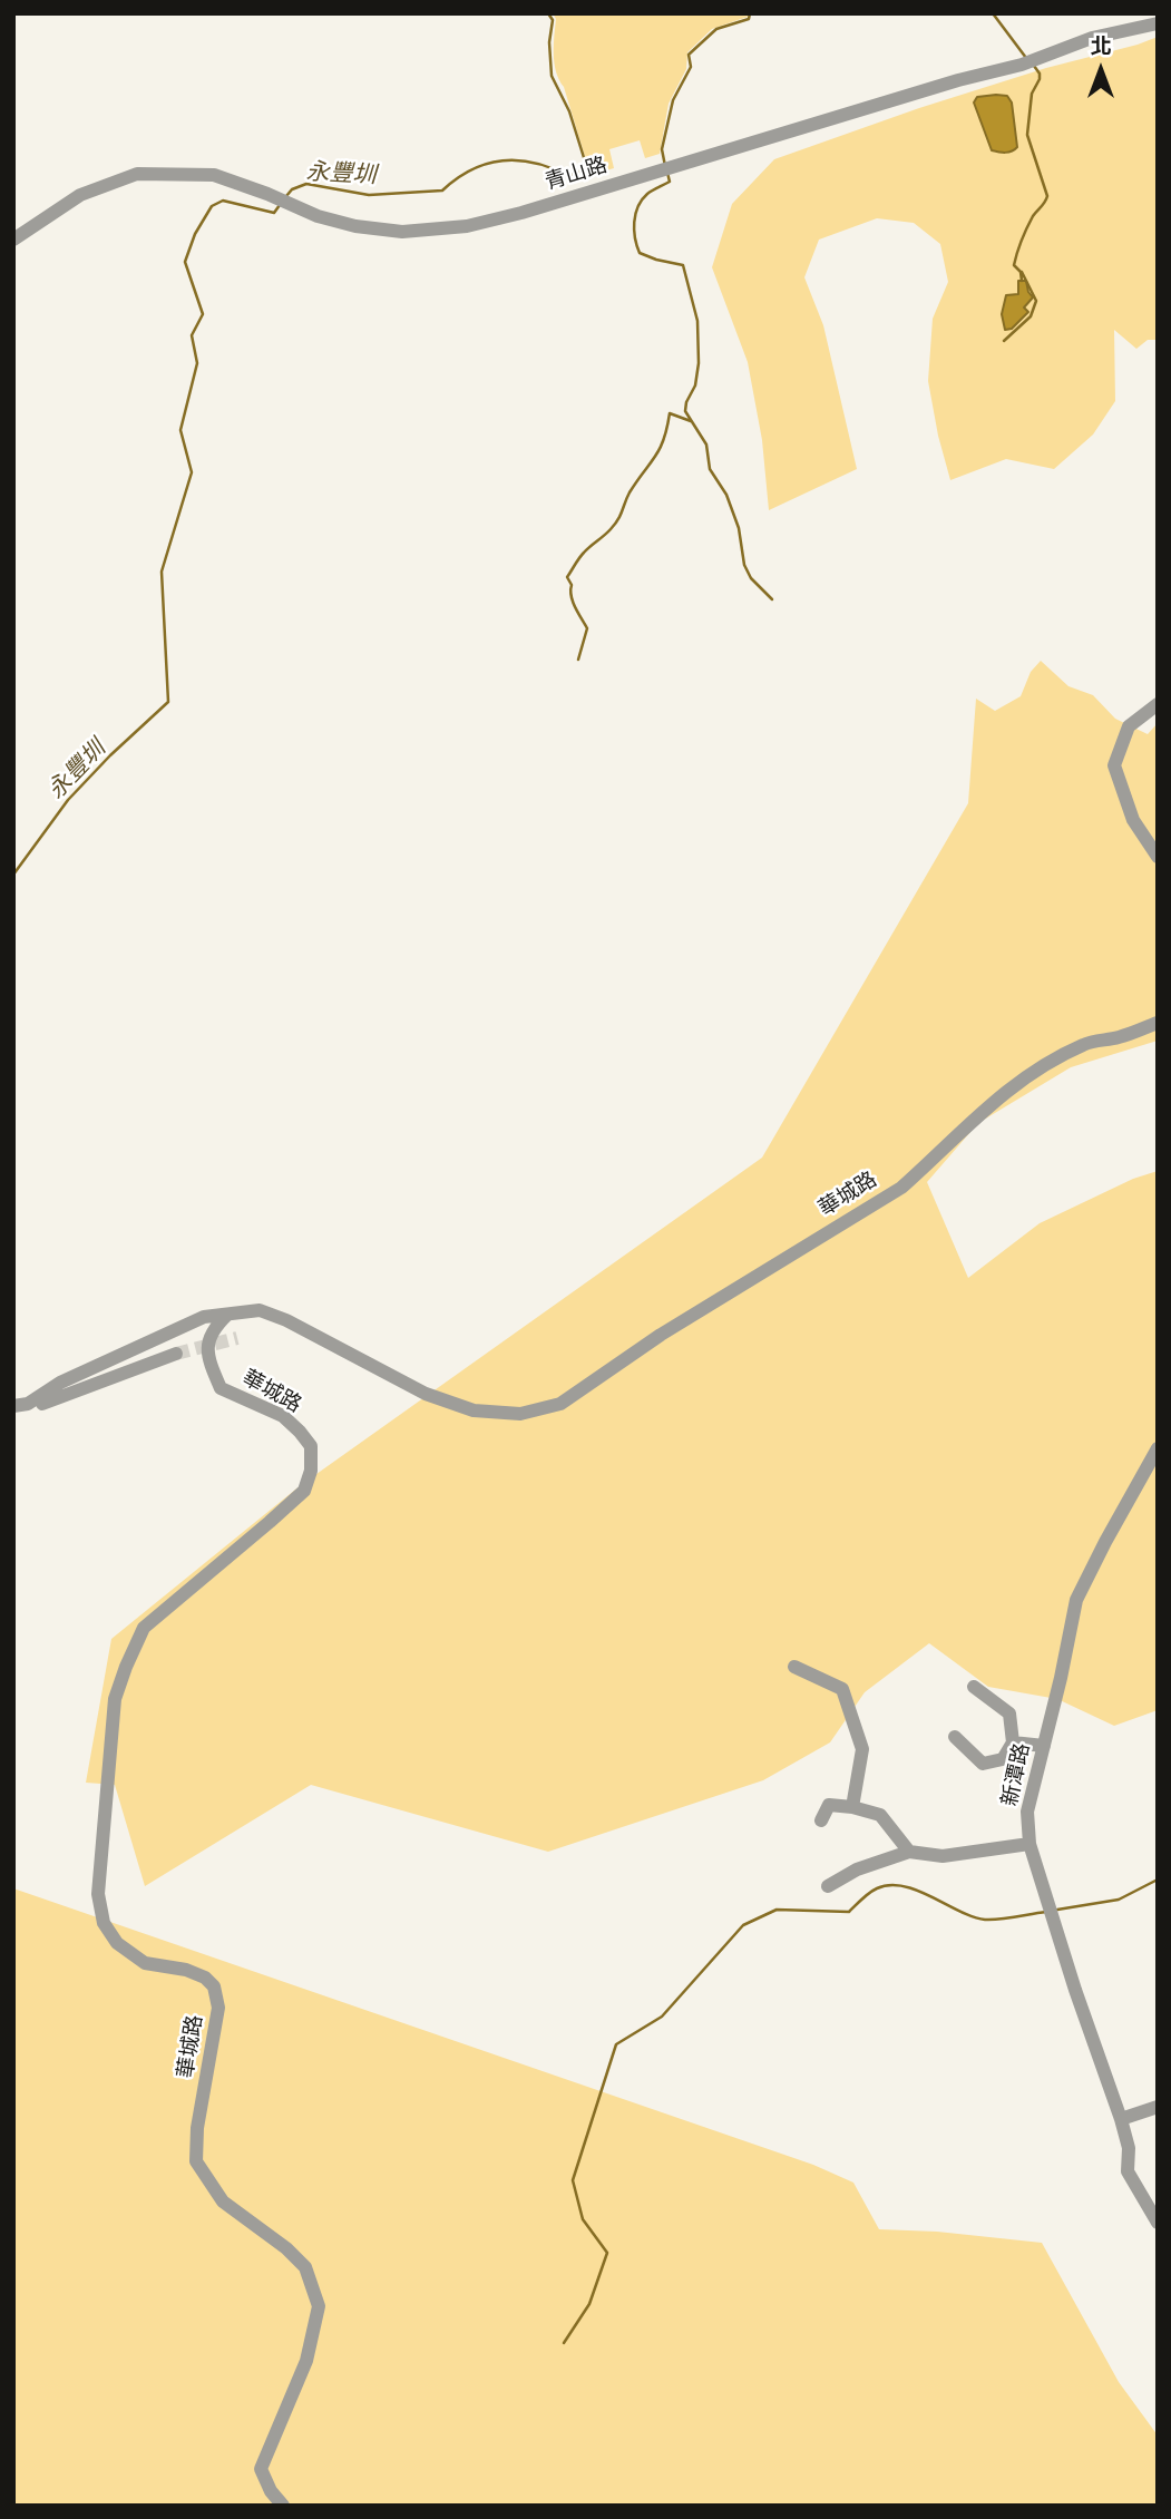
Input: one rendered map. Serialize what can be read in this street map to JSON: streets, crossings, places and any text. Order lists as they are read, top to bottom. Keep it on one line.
{"streets":{"street":["青山路","華城路","新潭路"]},"water":["永豐圳"],"north":"top"}
